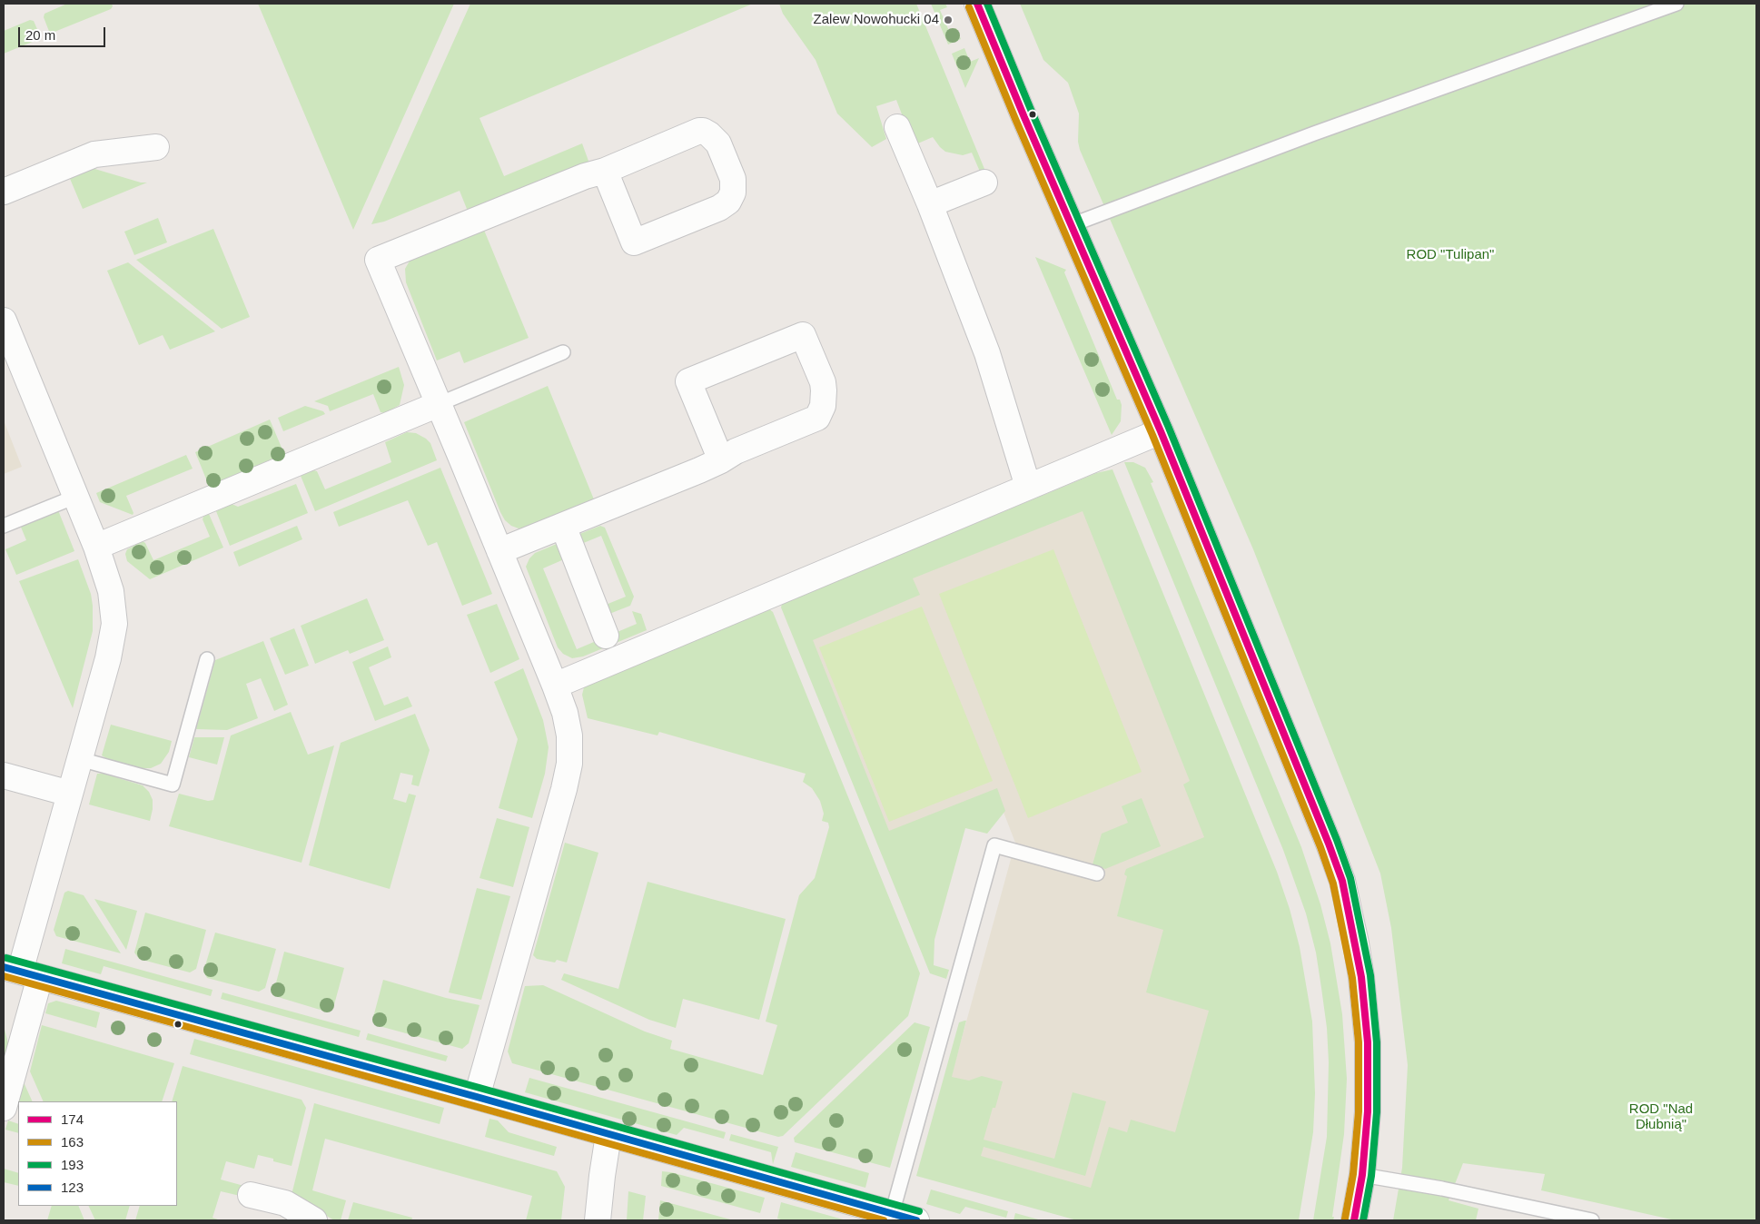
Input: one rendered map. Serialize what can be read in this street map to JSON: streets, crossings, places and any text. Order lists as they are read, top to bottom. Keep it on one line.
{"parks":["ROD \"Tulipan\"","ROD \"Nad Dłubnią\""],"places":["Zalew Nowohucki 04"],"lines":["transit line 174","transit line 193","transit line 163","transit line 123"],"legend":["174","163","193","123"],"scale_bar":"20 m"}
